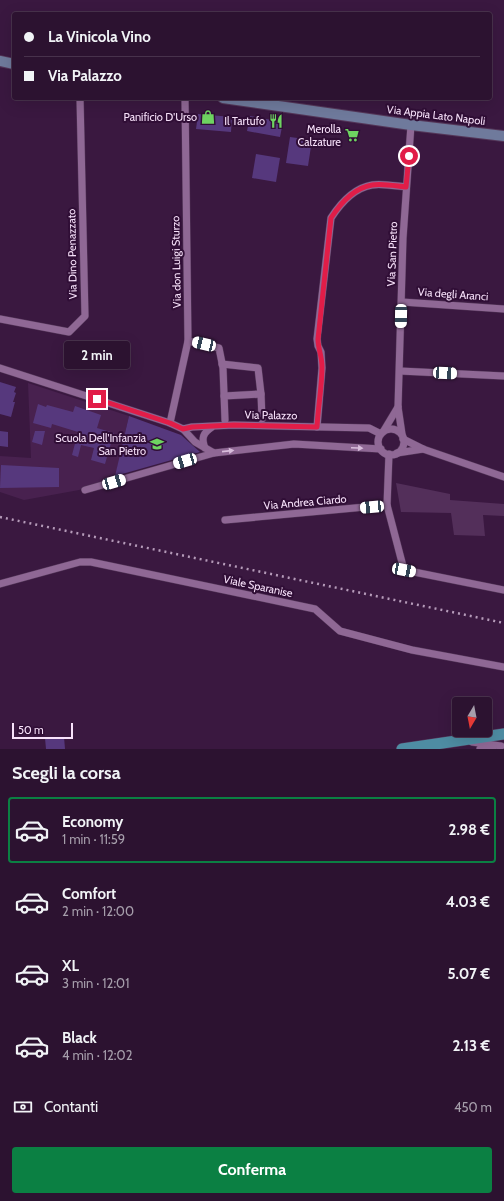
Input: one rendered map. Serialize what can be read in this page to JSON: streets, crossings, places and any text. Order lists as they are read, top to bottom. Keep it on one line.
{"streets":{"street":["Via Appia Lato Napoli","Via Dino Penazzato","Via San Pietro","Via don Luigi Sturzo","Via degli Aranci","Via Palazzo","Via Andrea Ciardo","Viale Sparanise"]},"crossings":[["Via Appia Lato Napoli","Via San Pietro"],["Via San Pietro","Via degli Aranci"],["Via San Pietro","Via Palazzo"]],"places":{"shop":["Panificio D'Urso"],"restaurant":["Il Tartufo"],"supermarket":["Merolla Calzature"],"school or university":["Scuola Dell'Infanzia San Pietro"]},"scale_bar":"50 m","north":"bottom","page":{"banner":["La Vinicola Vino","Via Palazzo"],"bubble":"2 min","scale":"50 m","heading":"Scegli la corsa","list":[{"name":"Economy","note":"1 min · 11:59","value":"2.98 €"},{"name":"Comfort","note":"2 min · 12:00","value":"4.03 €"},{"name":"XL","note":"3 min · 12:01","value":"5.07 €"},{"name":"Black","note":"4 min · 12:02","value":"2.13 €"}],"pay":["Contanti","450 m"],"buttons":"Conferma"}}
